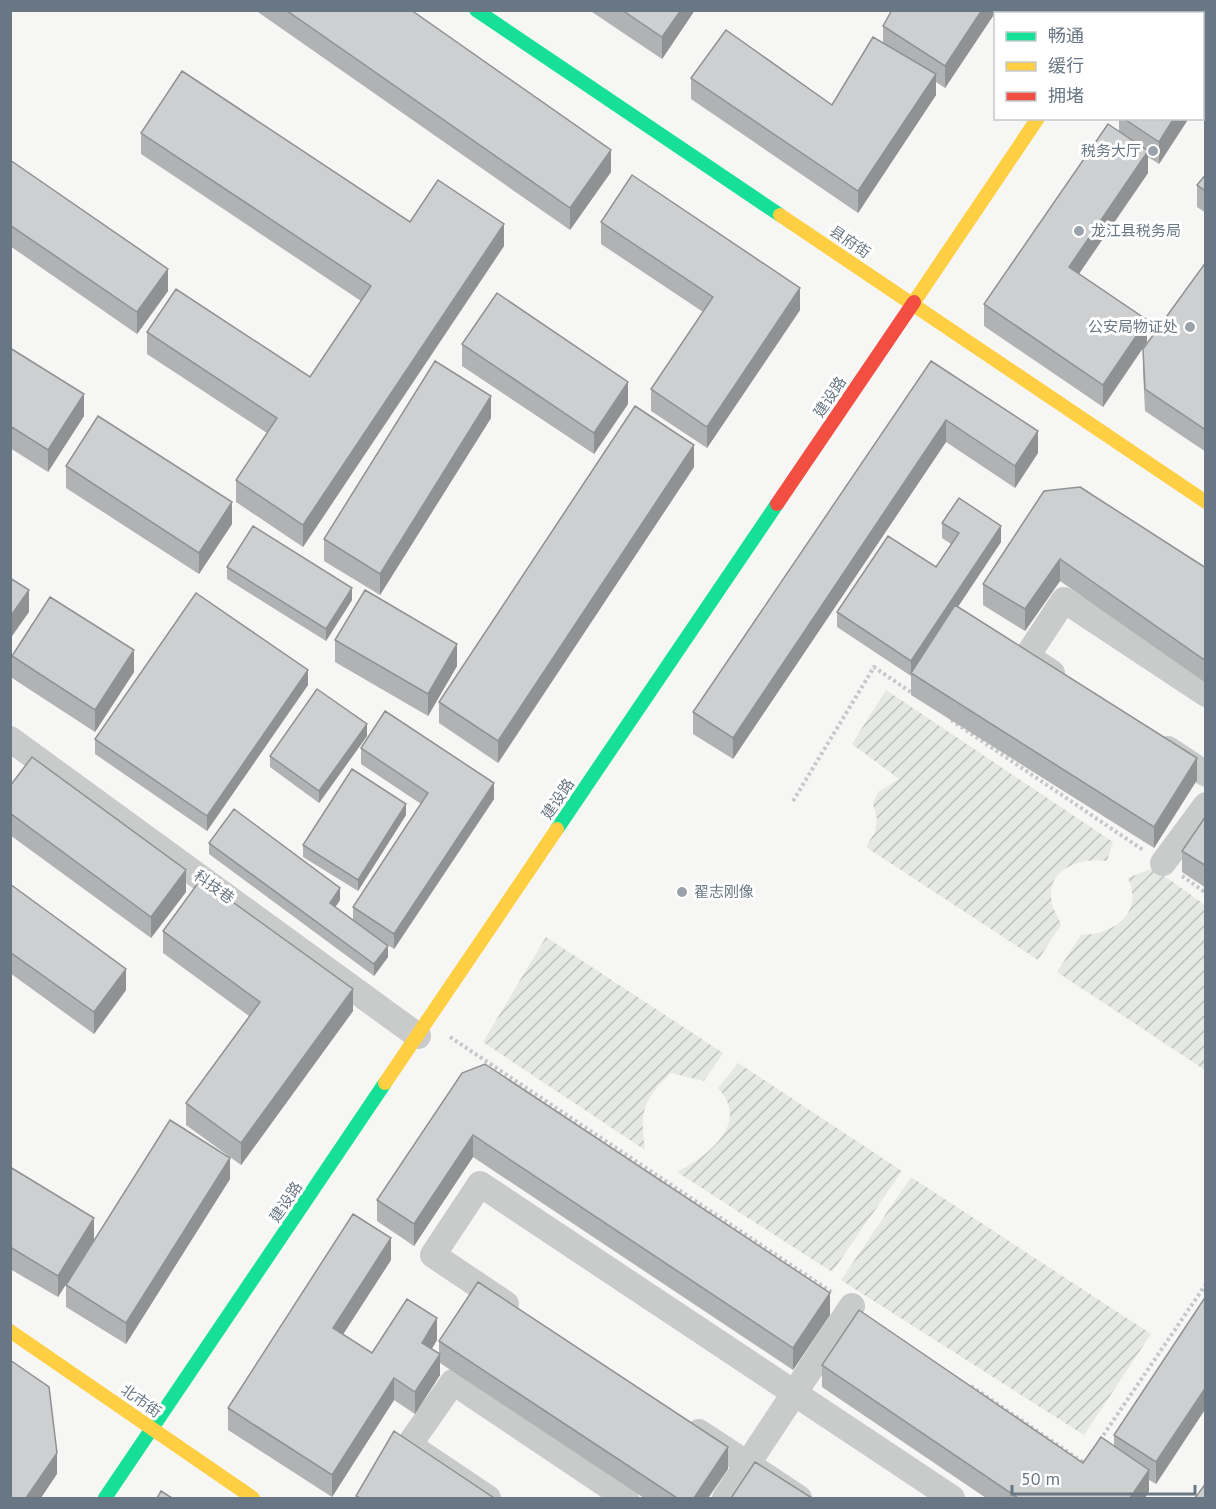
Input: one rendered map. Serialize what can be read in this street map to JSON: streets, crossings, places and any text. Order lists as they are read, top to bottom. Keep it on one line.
{"streets":{"street":["县府街","建设路","科技巷","北市街"]},"crossings":[["县府街","建设路"],["建设路","科技巷"],["建设路","北市街"]],"places":["税务大厅","龙江县税务局","公安局物证处","翟志刚像"],"legend":["畅通","缓行","拥堵"],"scale_bar":"50 m"}
